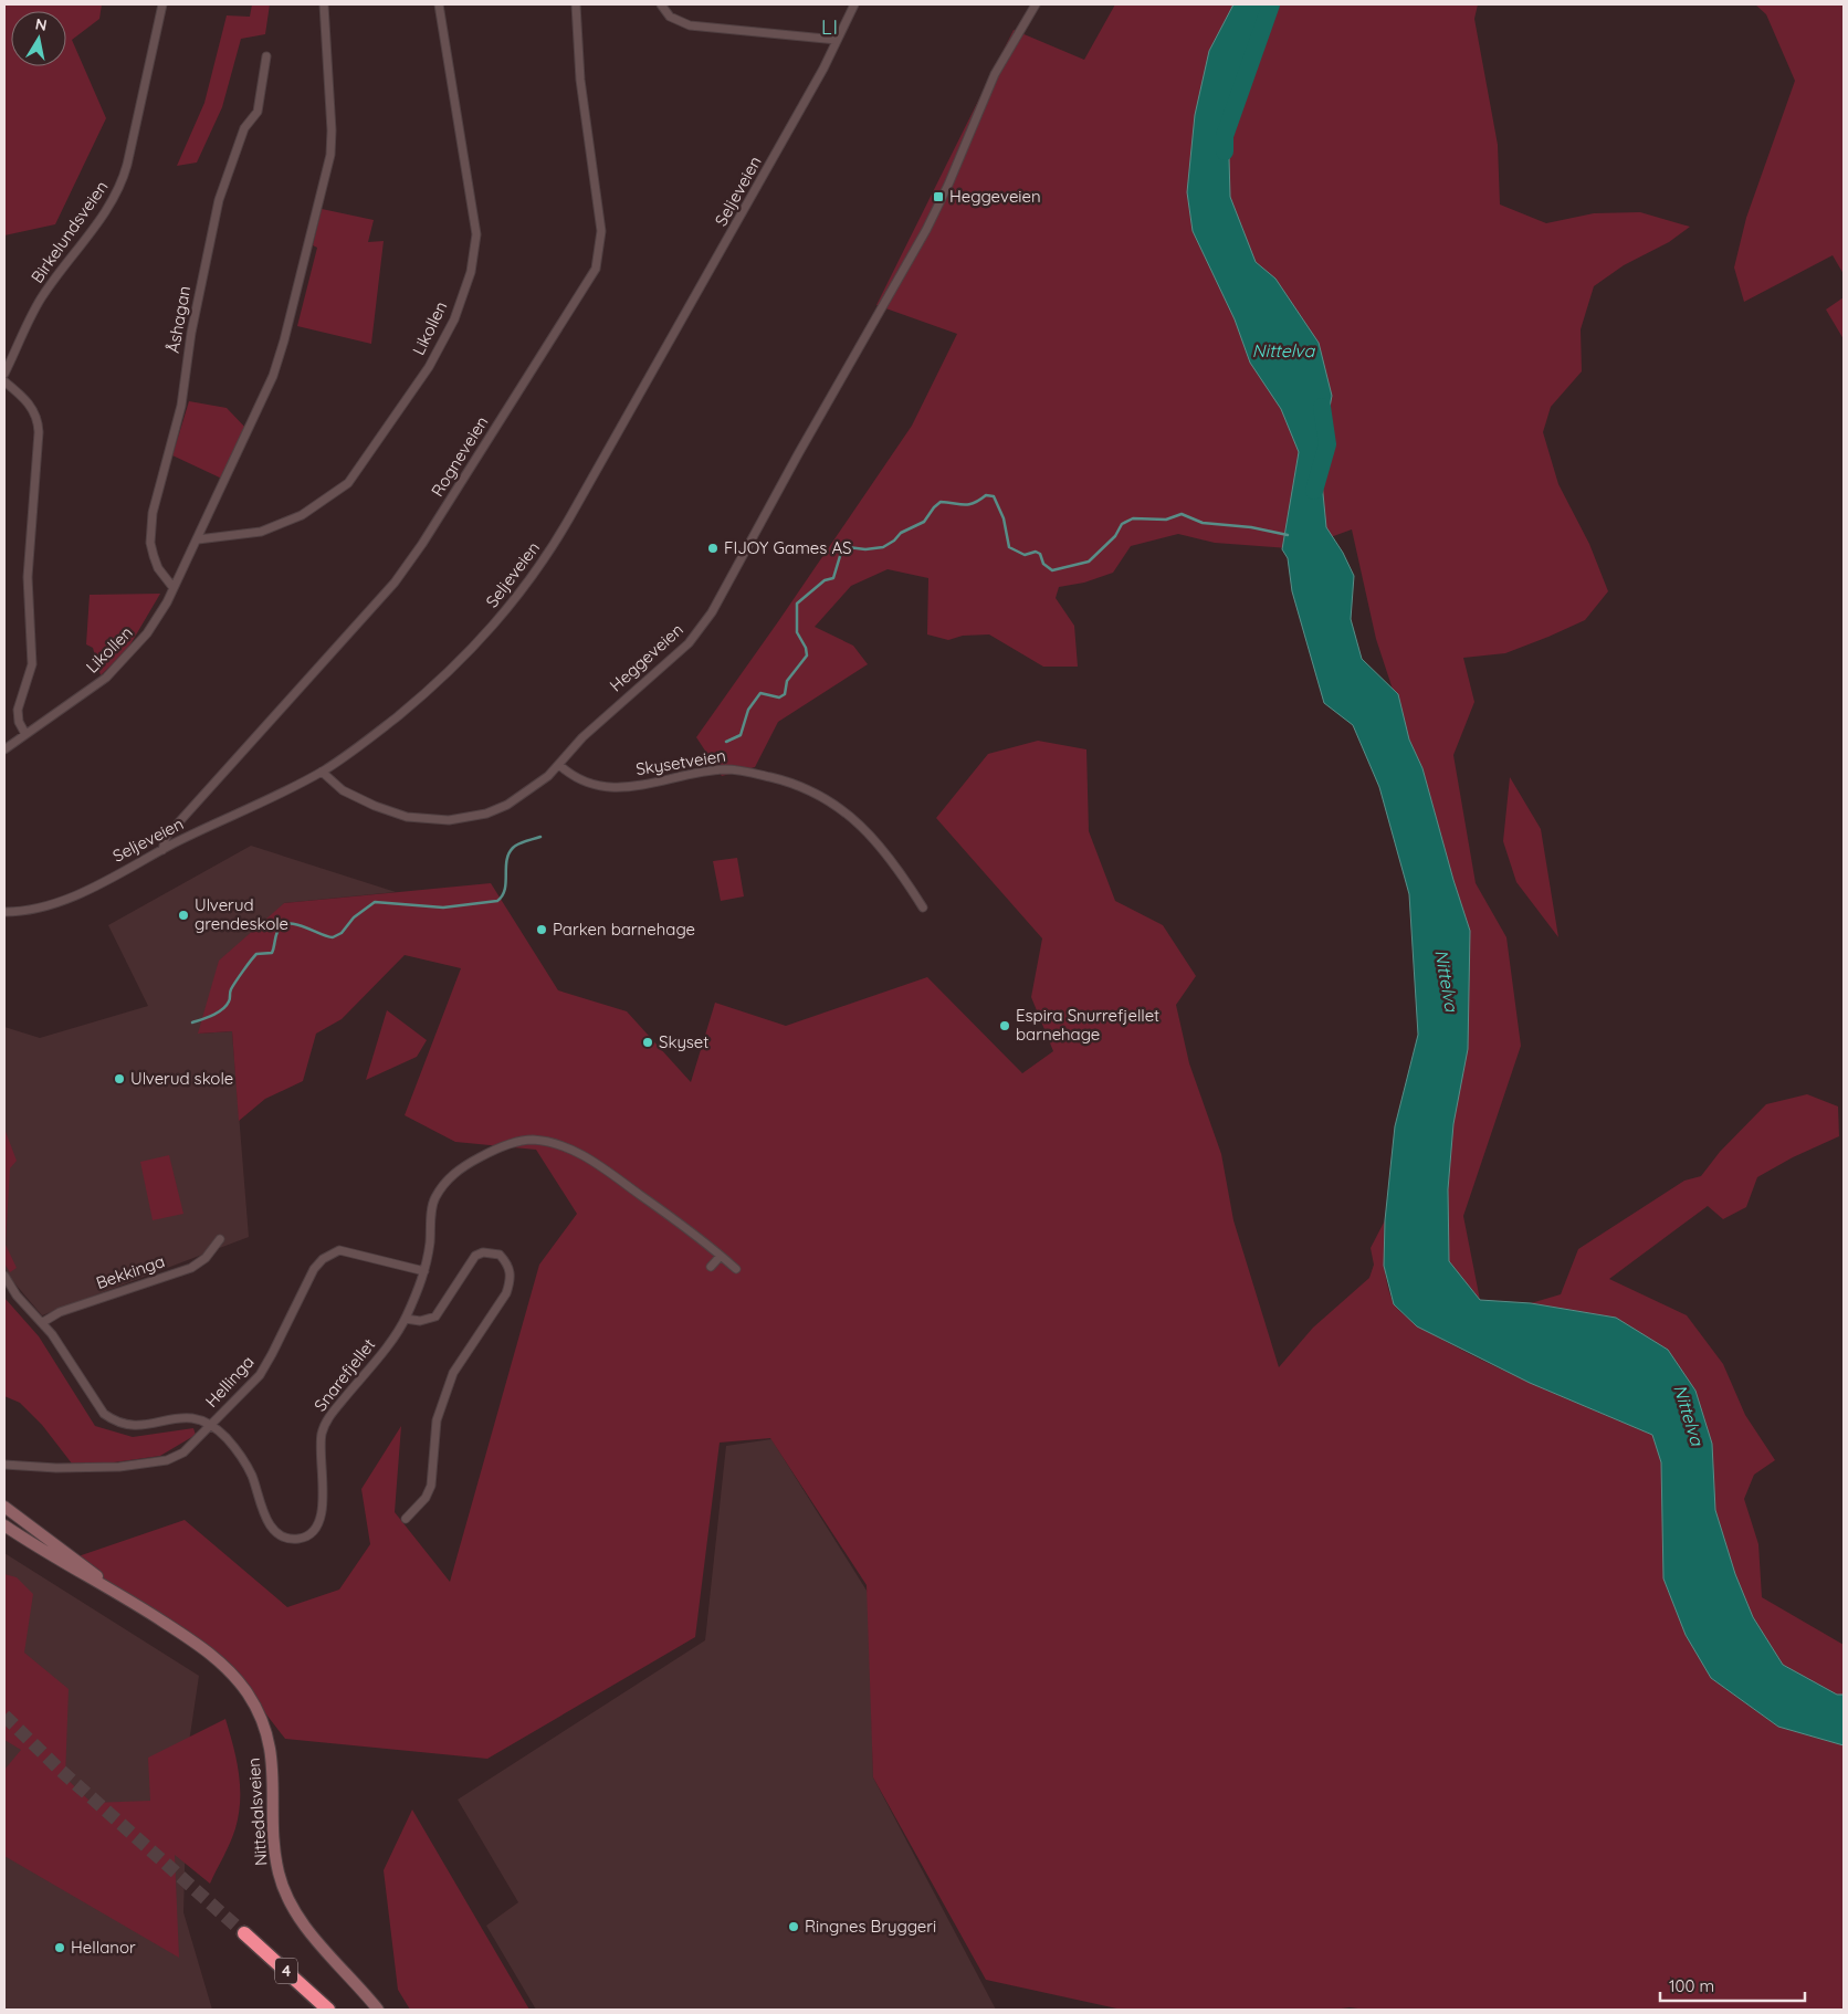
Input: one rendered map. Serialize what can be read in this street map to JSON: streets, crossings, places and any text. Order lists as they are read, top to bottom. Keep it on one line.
{"streets":{"highway":["4"],"main road":["Nittedalsveien"],"street":["Seljeveien","Birkelundsveien","Åshagan","Likollen","Rogneveien","Heggeveien","Skysetveien","Bekkinga","Snarefjellet","Hellinga"]},"crossings":[["Seljeveien","Rogneveien"],["Seljeveien","Heggeveien"],["Åshagan","Likollen"],["Heggeveien","Skysetveien"],["Bekkinga","Snarefjellet"],["Snarefjellet","Hellinga"]],"districts":["LI"],"water":["Nittelva"],"places":{"transit":["Heggeveien"],"other":["FIJOY Games AS","Ulverud grendeskole","Parken barnehage","Espira Snurrefjellet barnehage","Skyset","Ulverud skole","Ringnes Bryggeri","Hellanor"]},"scale_bar":"100 m","north":"top"}
